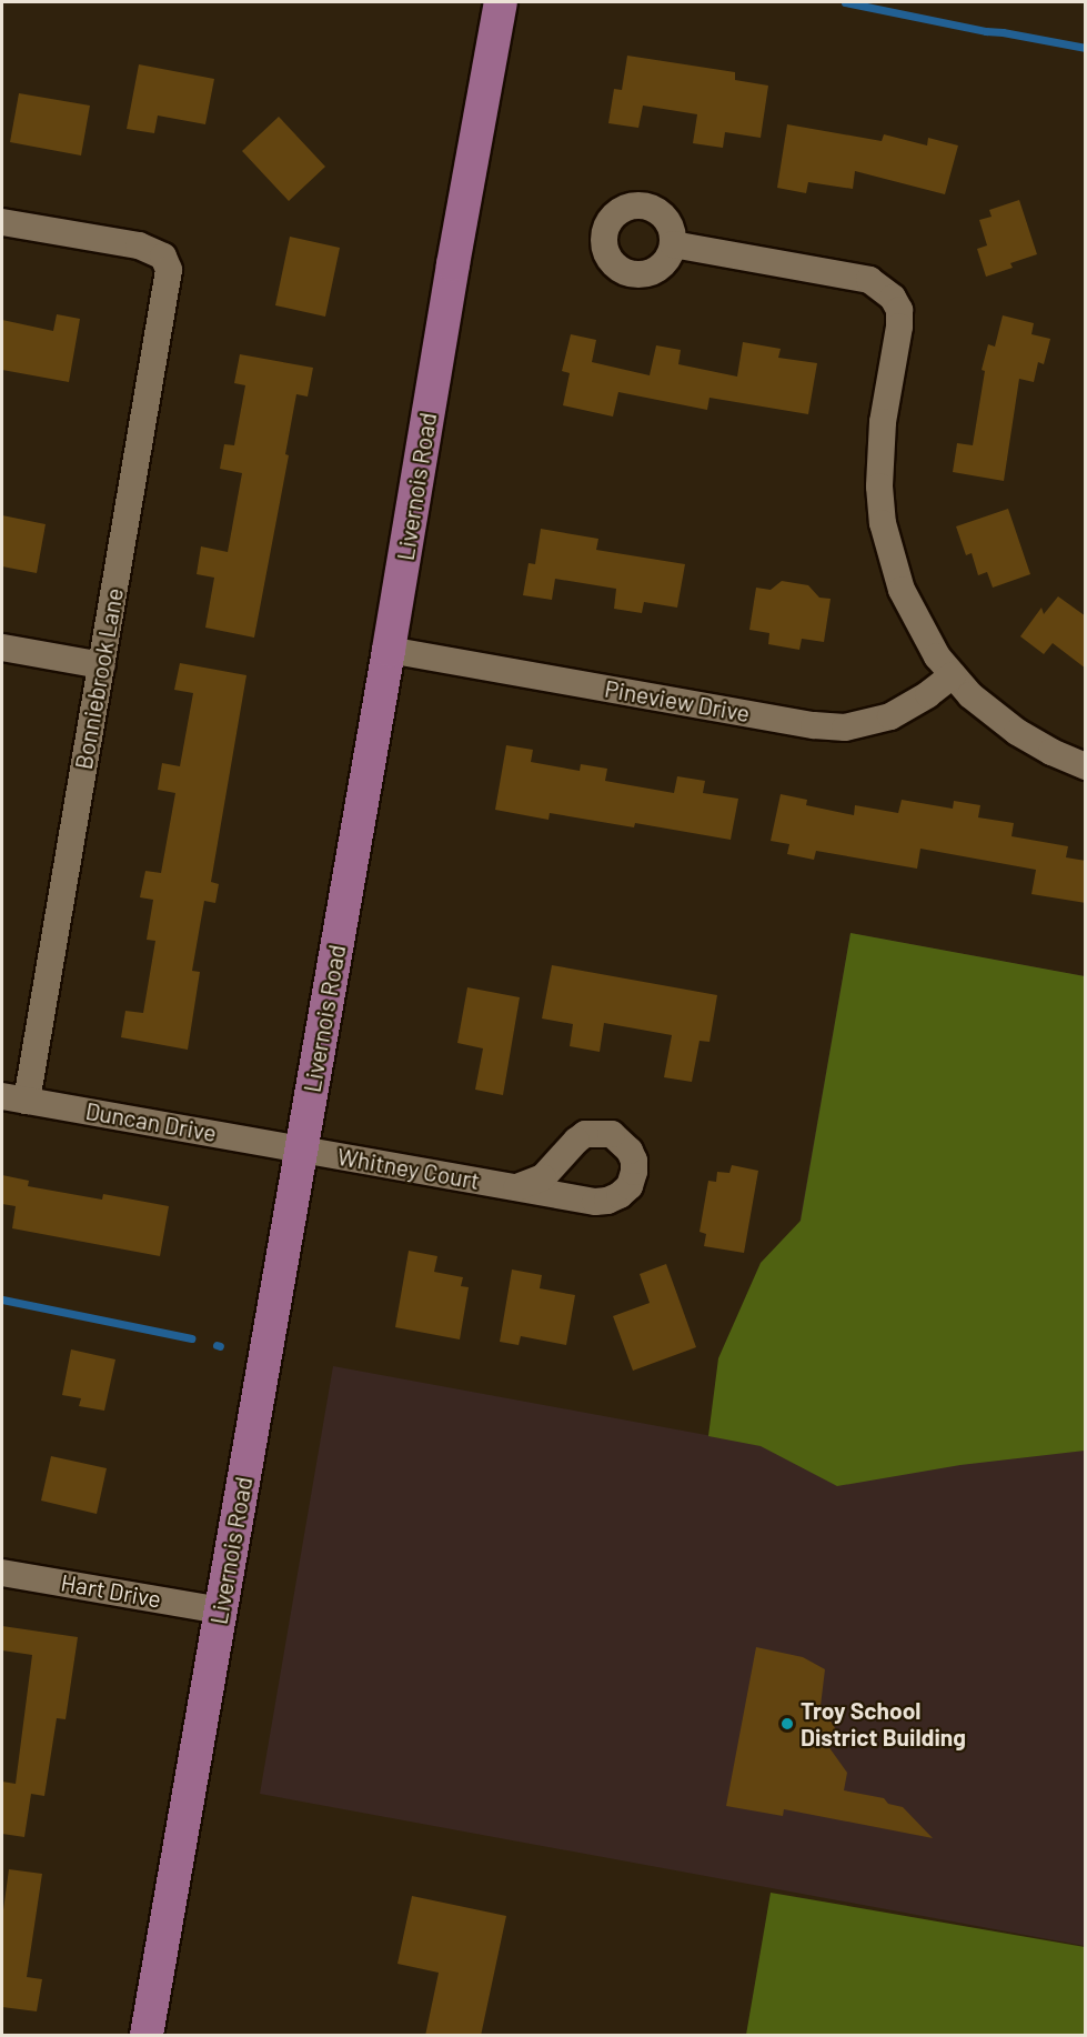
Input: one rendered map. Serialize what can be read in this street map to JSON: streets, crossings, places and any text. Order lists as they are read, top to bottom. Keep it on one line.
{"streets":{"main road":["Livernois Road"],"street":["Bonniebrook Lane","Pineview Drive","Duncan Drive","Whitney Court","Hart Drive"]},"crossings":[["Livernois Road","Pineview Drive"],["Livernois Road","Duncan Drive"],["Livernois Road","Whitney Court"],["Livernois Road","Hart Drive"],["Bonniebrook Lane","Duncan Drive"],["Duncan Drive","Whitney Court"]],"places":["Troy School District Building"]}
